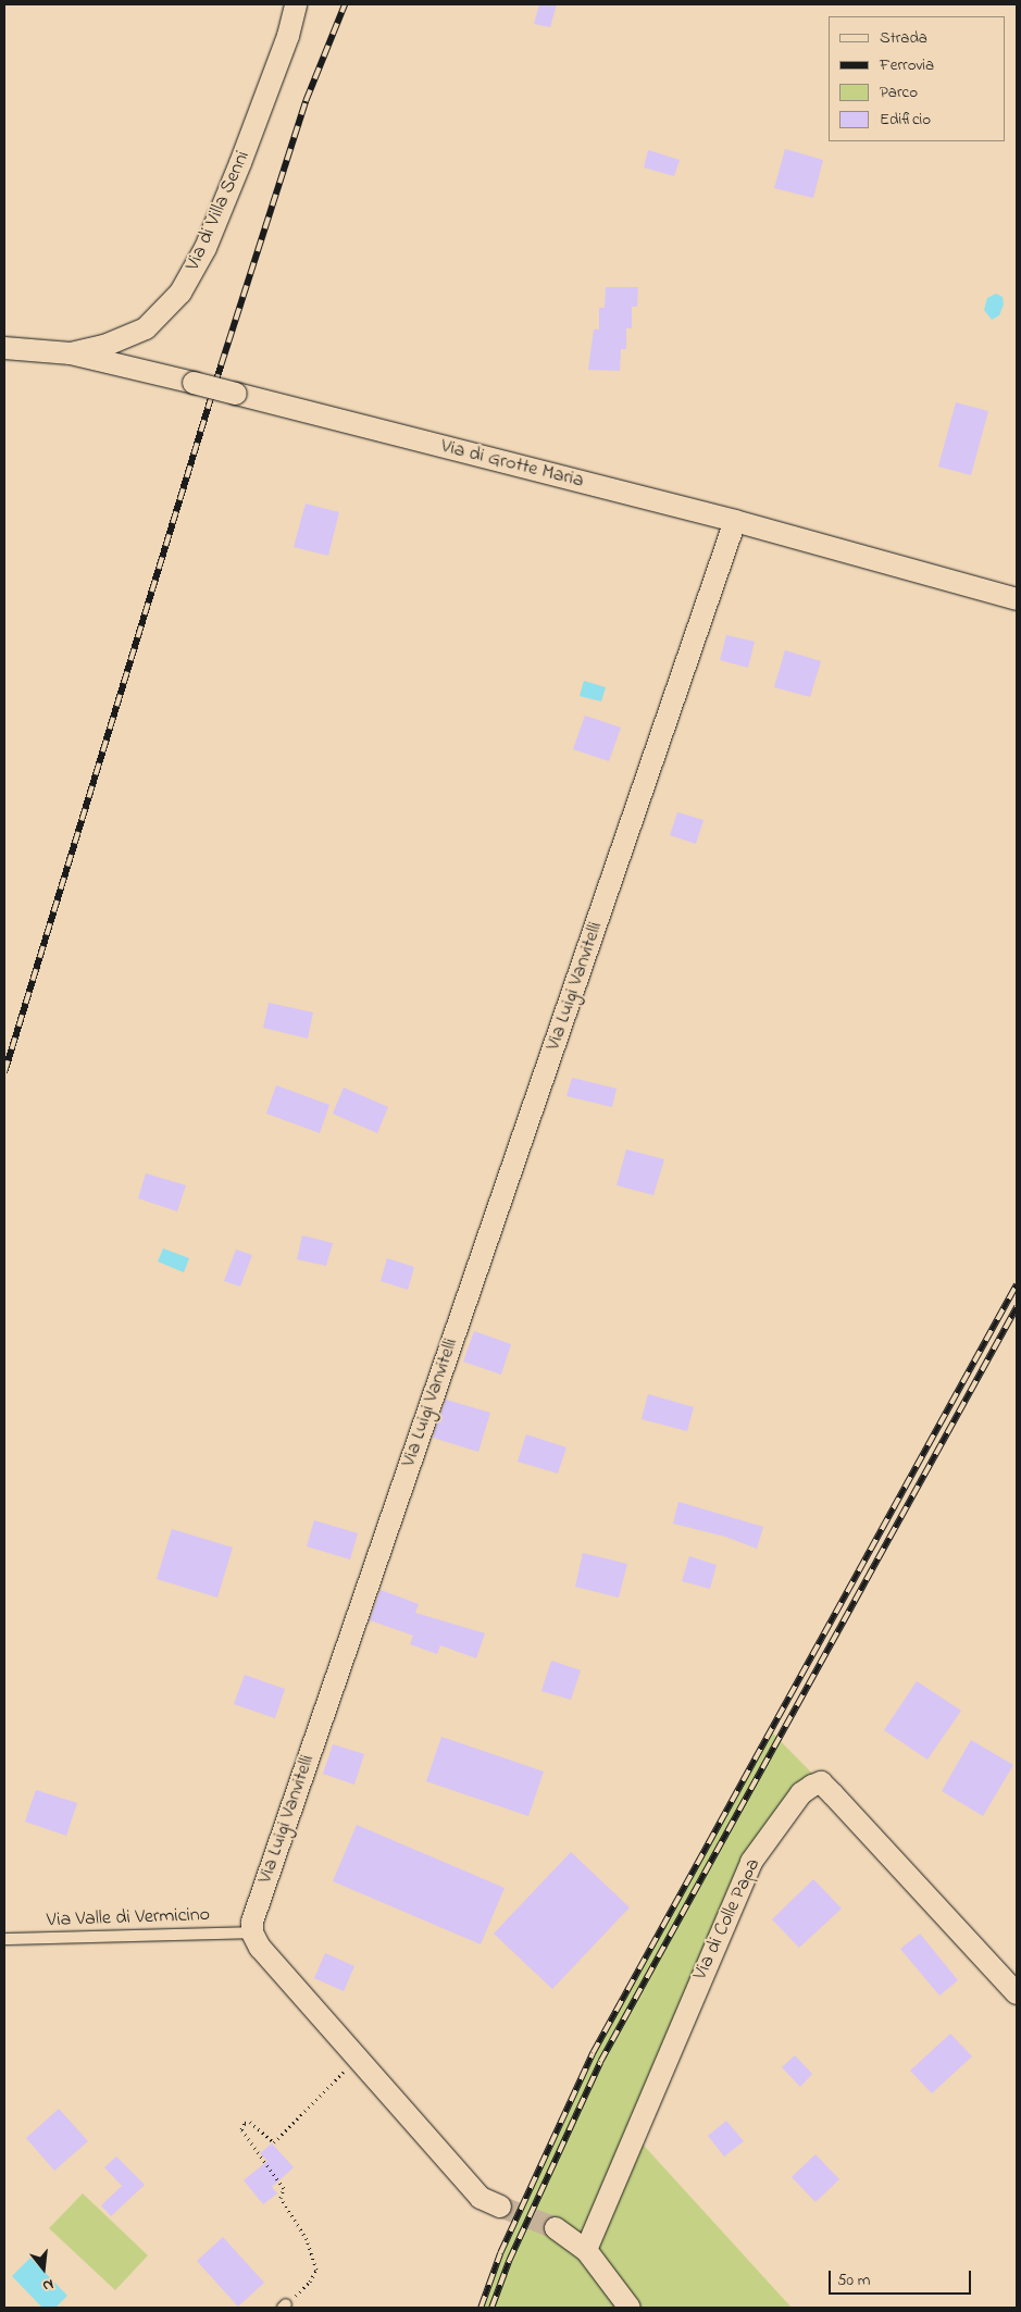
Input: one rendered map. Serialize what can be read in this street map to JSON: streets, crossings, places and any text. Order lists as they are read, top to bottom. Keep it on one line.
{"streets":{"street":["Via di Villa Senni","Via di Grotte Maria","Via Luigi Vanvitelli","Via di Colle Papa"],"lane":["Via Valle di Vermicino"]},"crossings":[["Via di Villa Senni","Via di Grotte Maria"],["Via di Grotte Maria","Via Luigi Vanvitelli"],["Via Luigi Vanvitelli","Via Valle di Vermicino"]],"legend":["Strada","Ferrovia","Parco","Edificio"],"scale_bar":"50 m","north":"bottom"}
